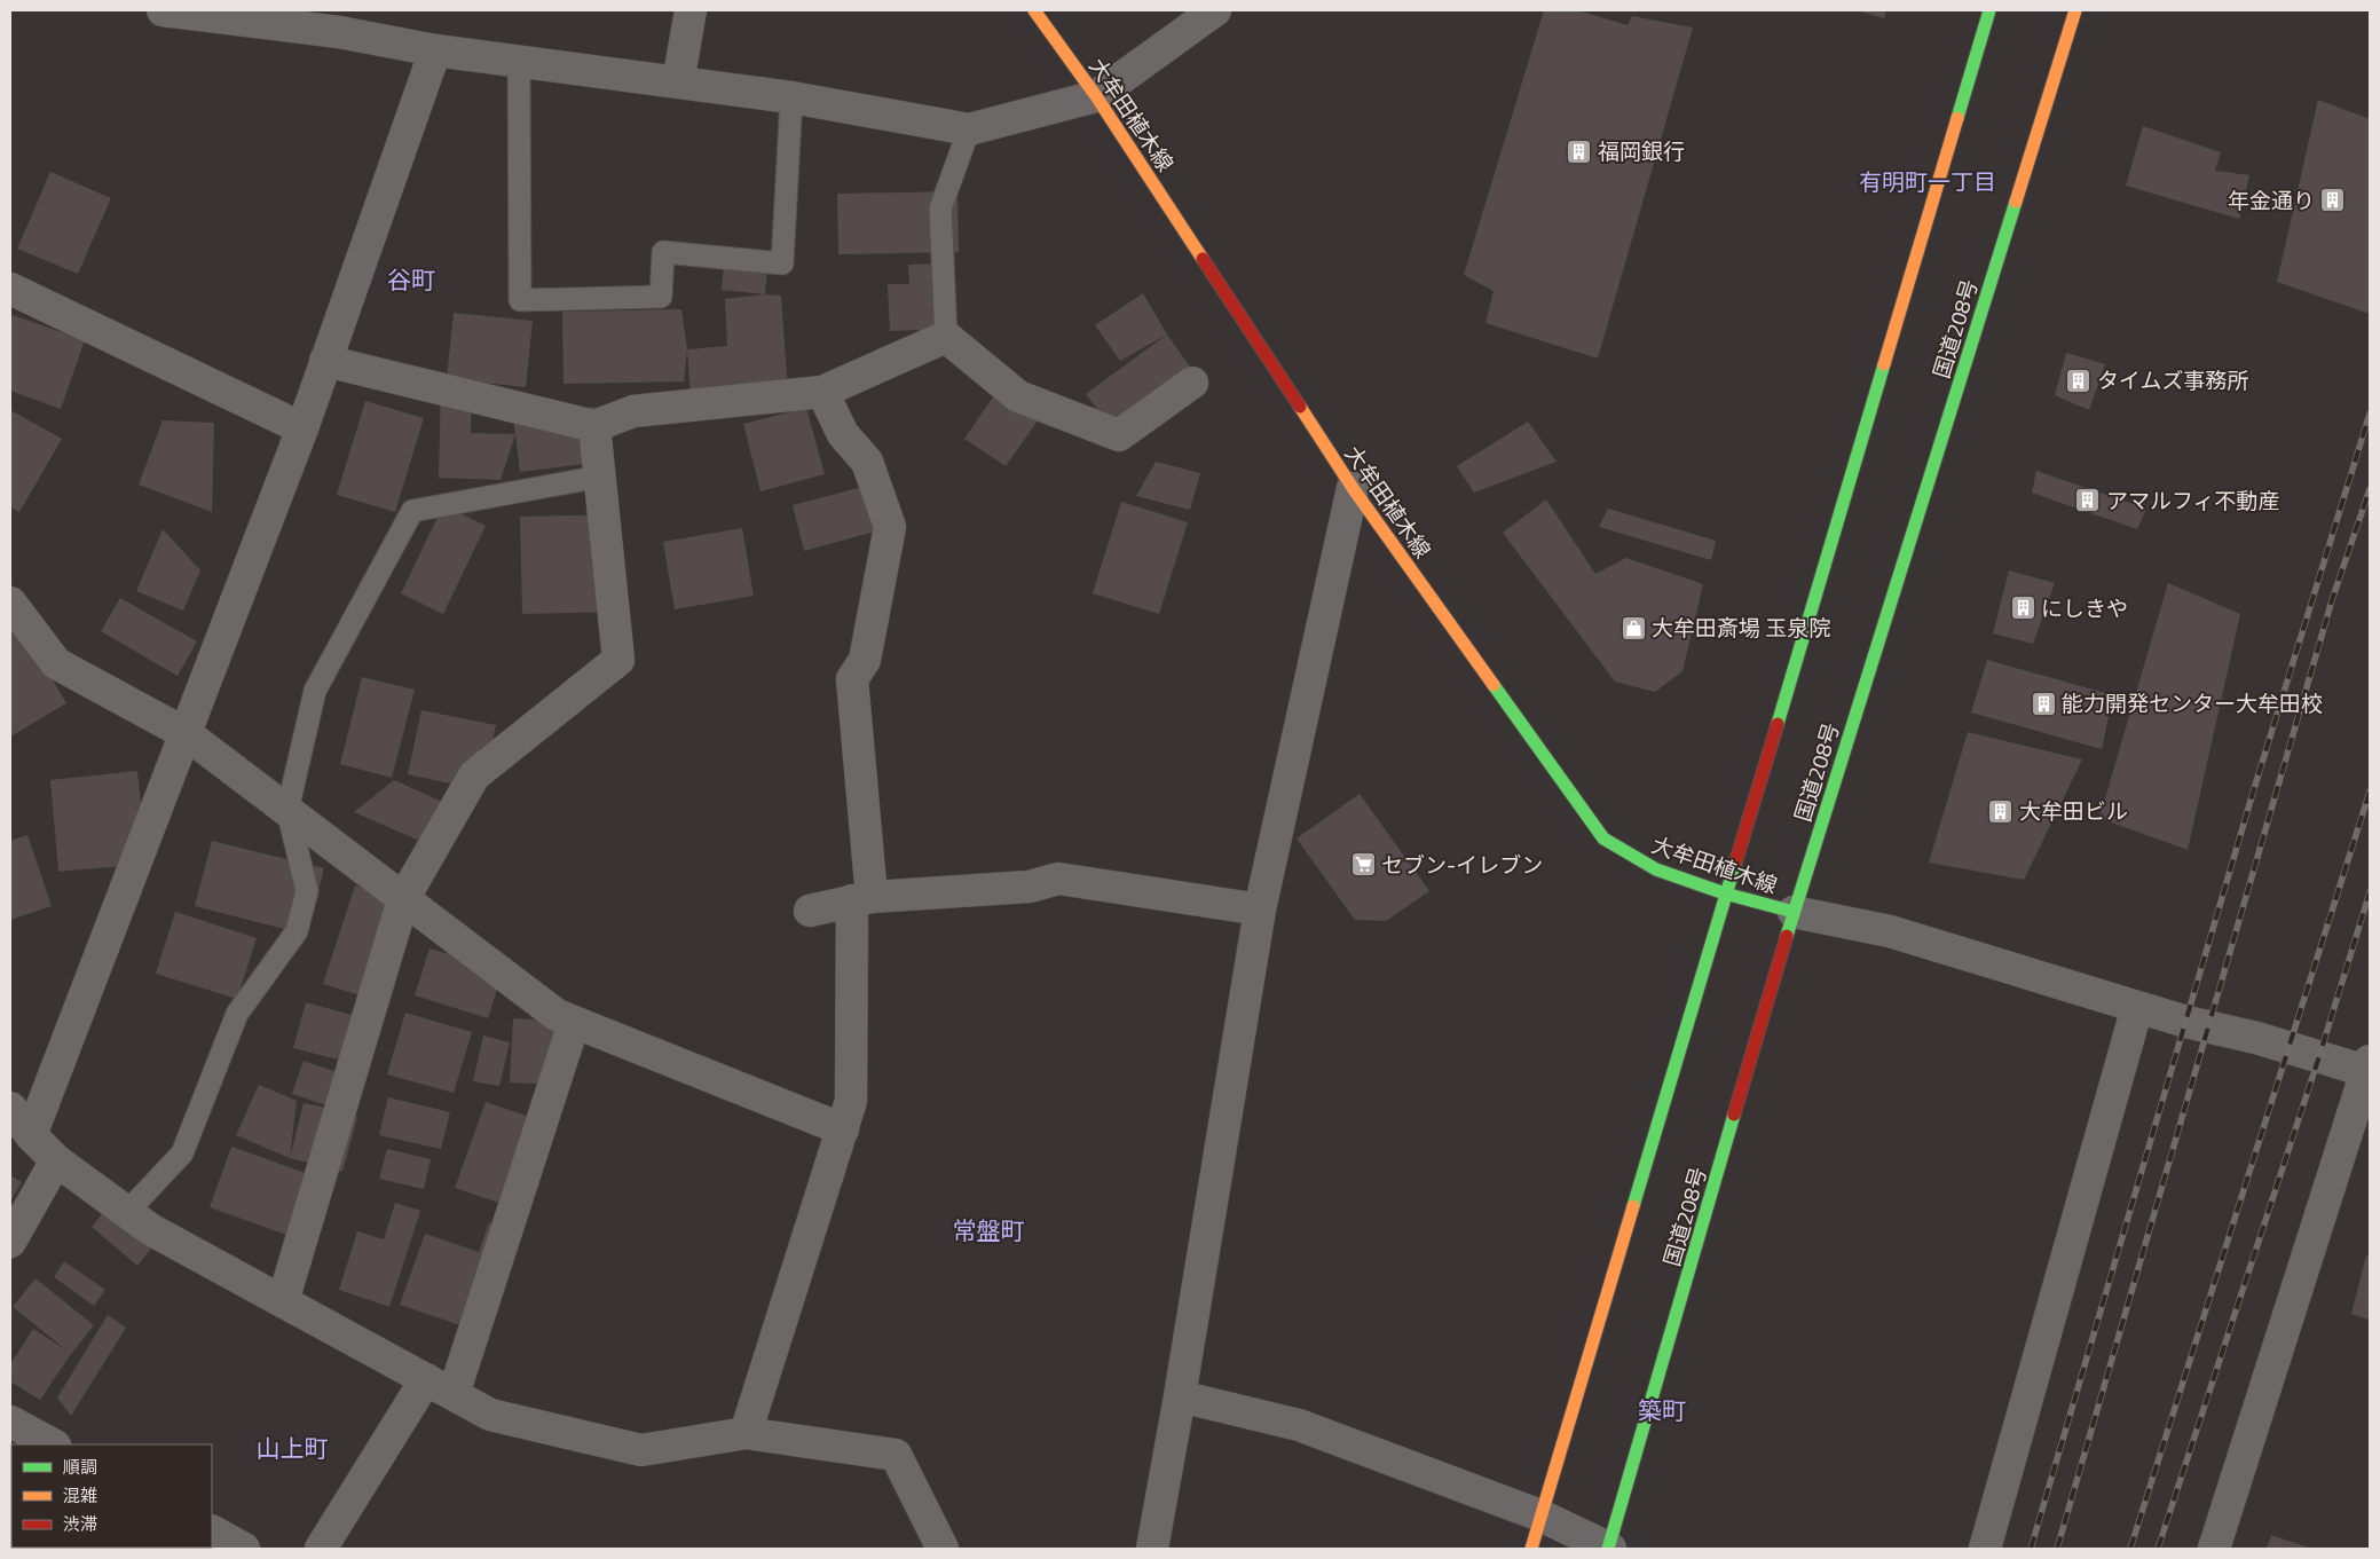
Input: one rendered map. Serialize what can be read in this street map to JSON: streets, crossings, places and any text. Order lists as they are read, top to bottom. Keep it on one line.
{"streets":{"main road":["大牟田植木線","国道208号"]},"crossings":[["大牟田植木線","国道208号"]],"districts":["有明町一丁目","谷町","常盤町","築町","山上町"],"places":{"building":["福岡銀行","年金通り","タイムズ事務所","アマルフィ不動産","にしきや","能力開発センター大牟田校","大牟田ビル"],"shop":["大牟田斎場 玉泉院"],"supermarket":["セブン-イレブン"]},"legend":["順調","混雑","渋滞"]}
